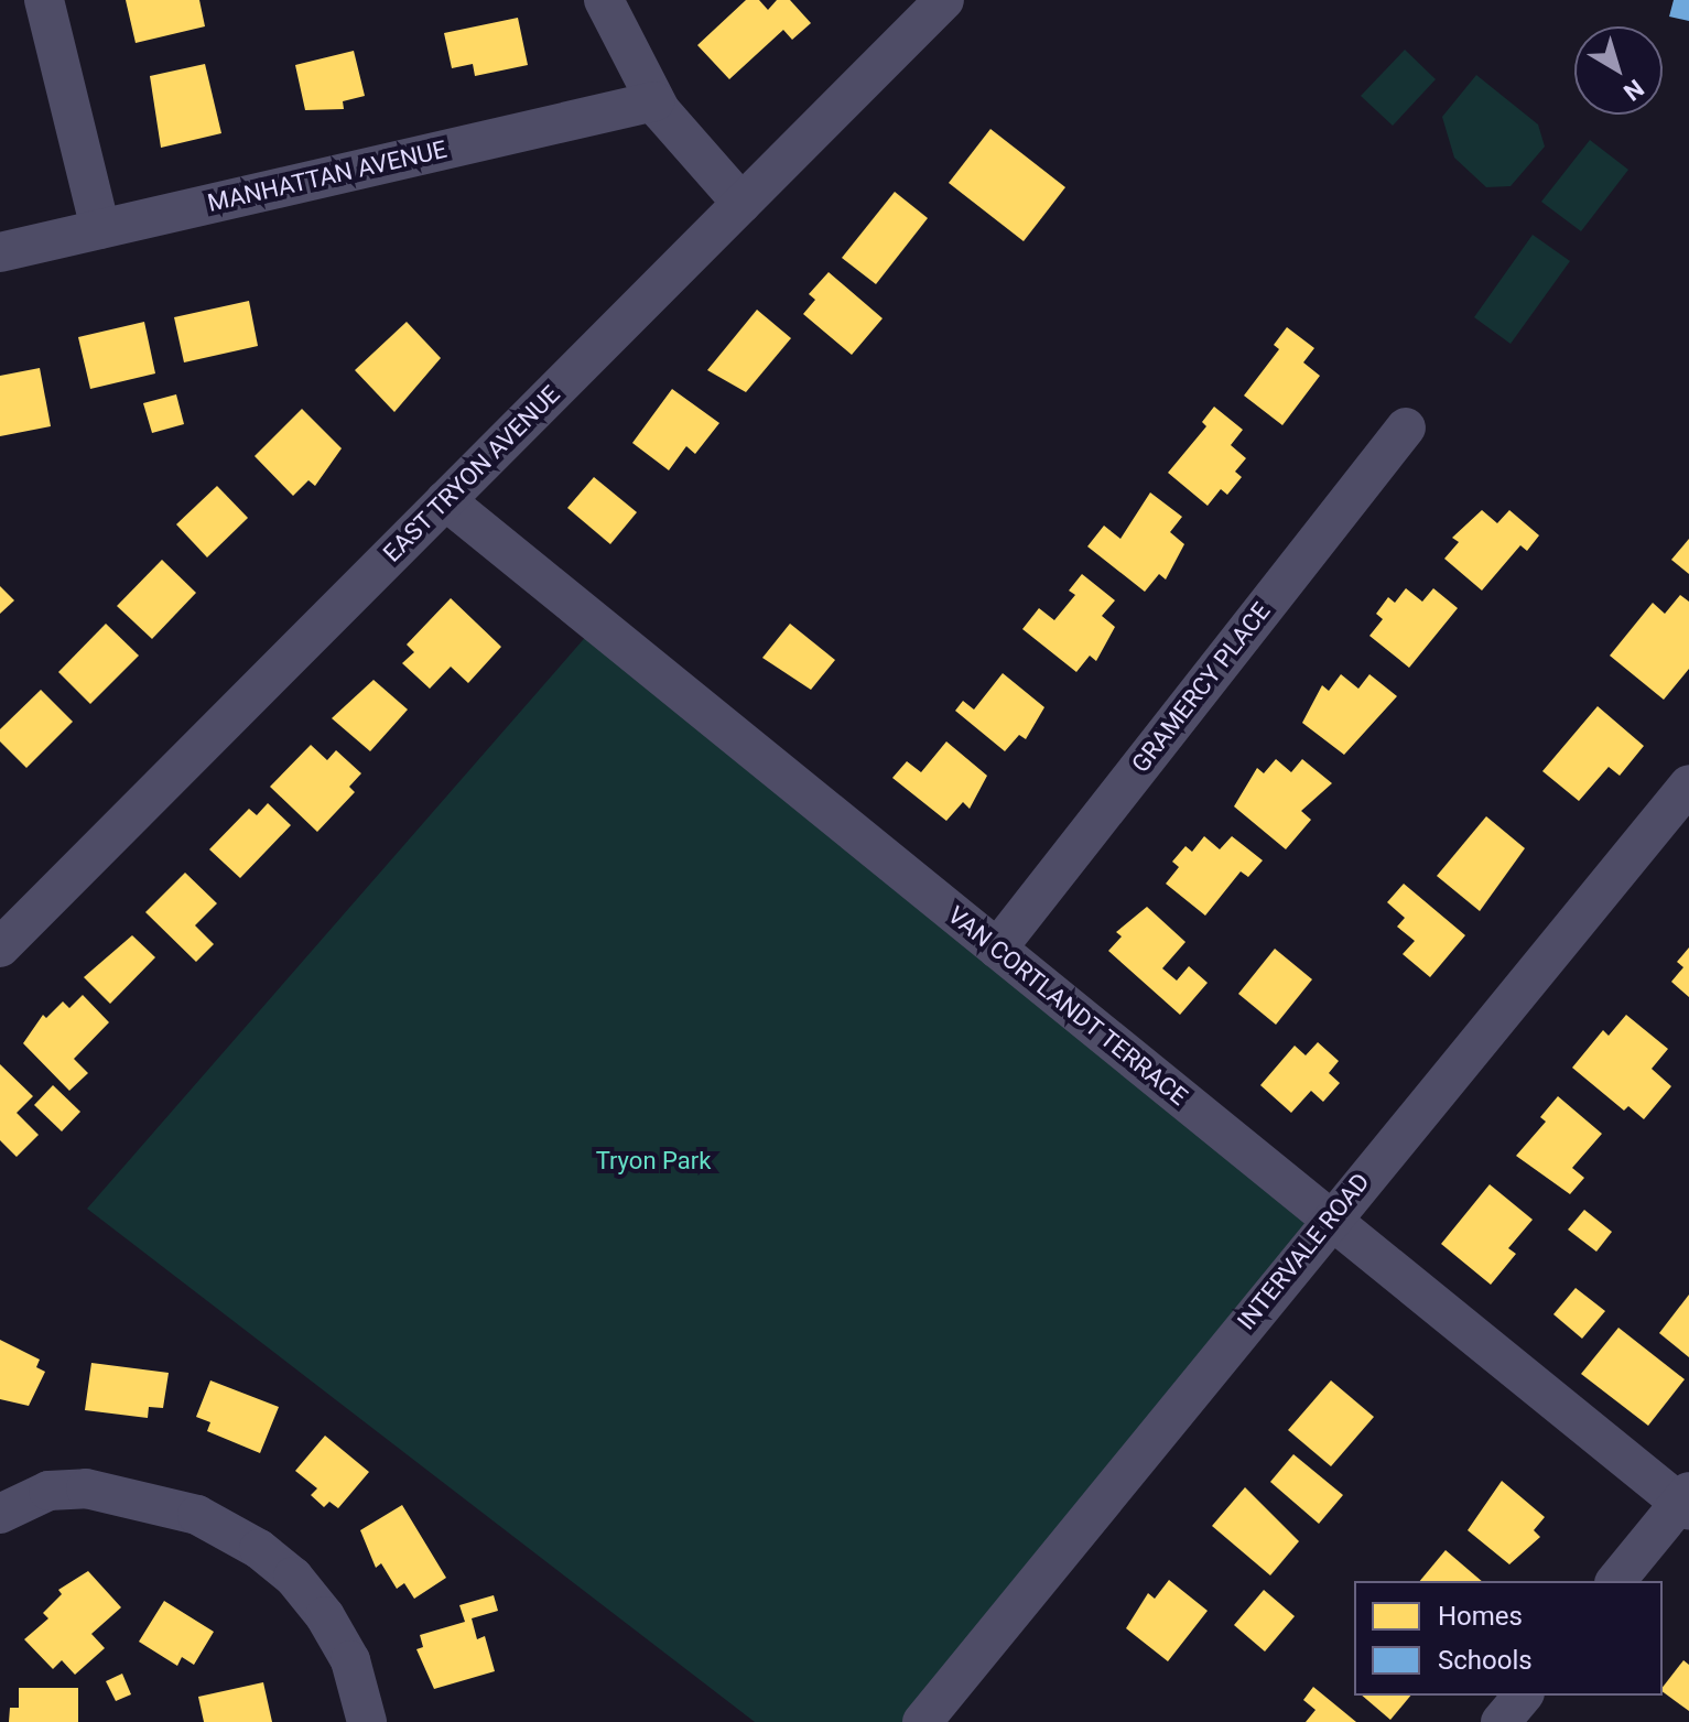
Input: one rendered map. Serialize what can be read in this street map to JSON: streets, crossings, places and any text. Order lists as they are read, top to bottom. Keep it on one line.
{"streets":{"street":["MANHATTAN AVENUE","EAST TRYON AVENUE","GRAMERCY PLACE","VAN CORTLANDT TERRACE","INTERVALE ROAD"]},"crossings":[["EAST TRYON AVENUE","VAN CORTLANDT TERRACE"],["GRAMERCY PLACE","VAN CORTLANDT TERRACE"],["VAN CORTLANDT TERRACE","INTERVALE ROAD"]],"parks":["Tryon Park"],"legend":["Homes","Schools"],"north":"bottom right"}
